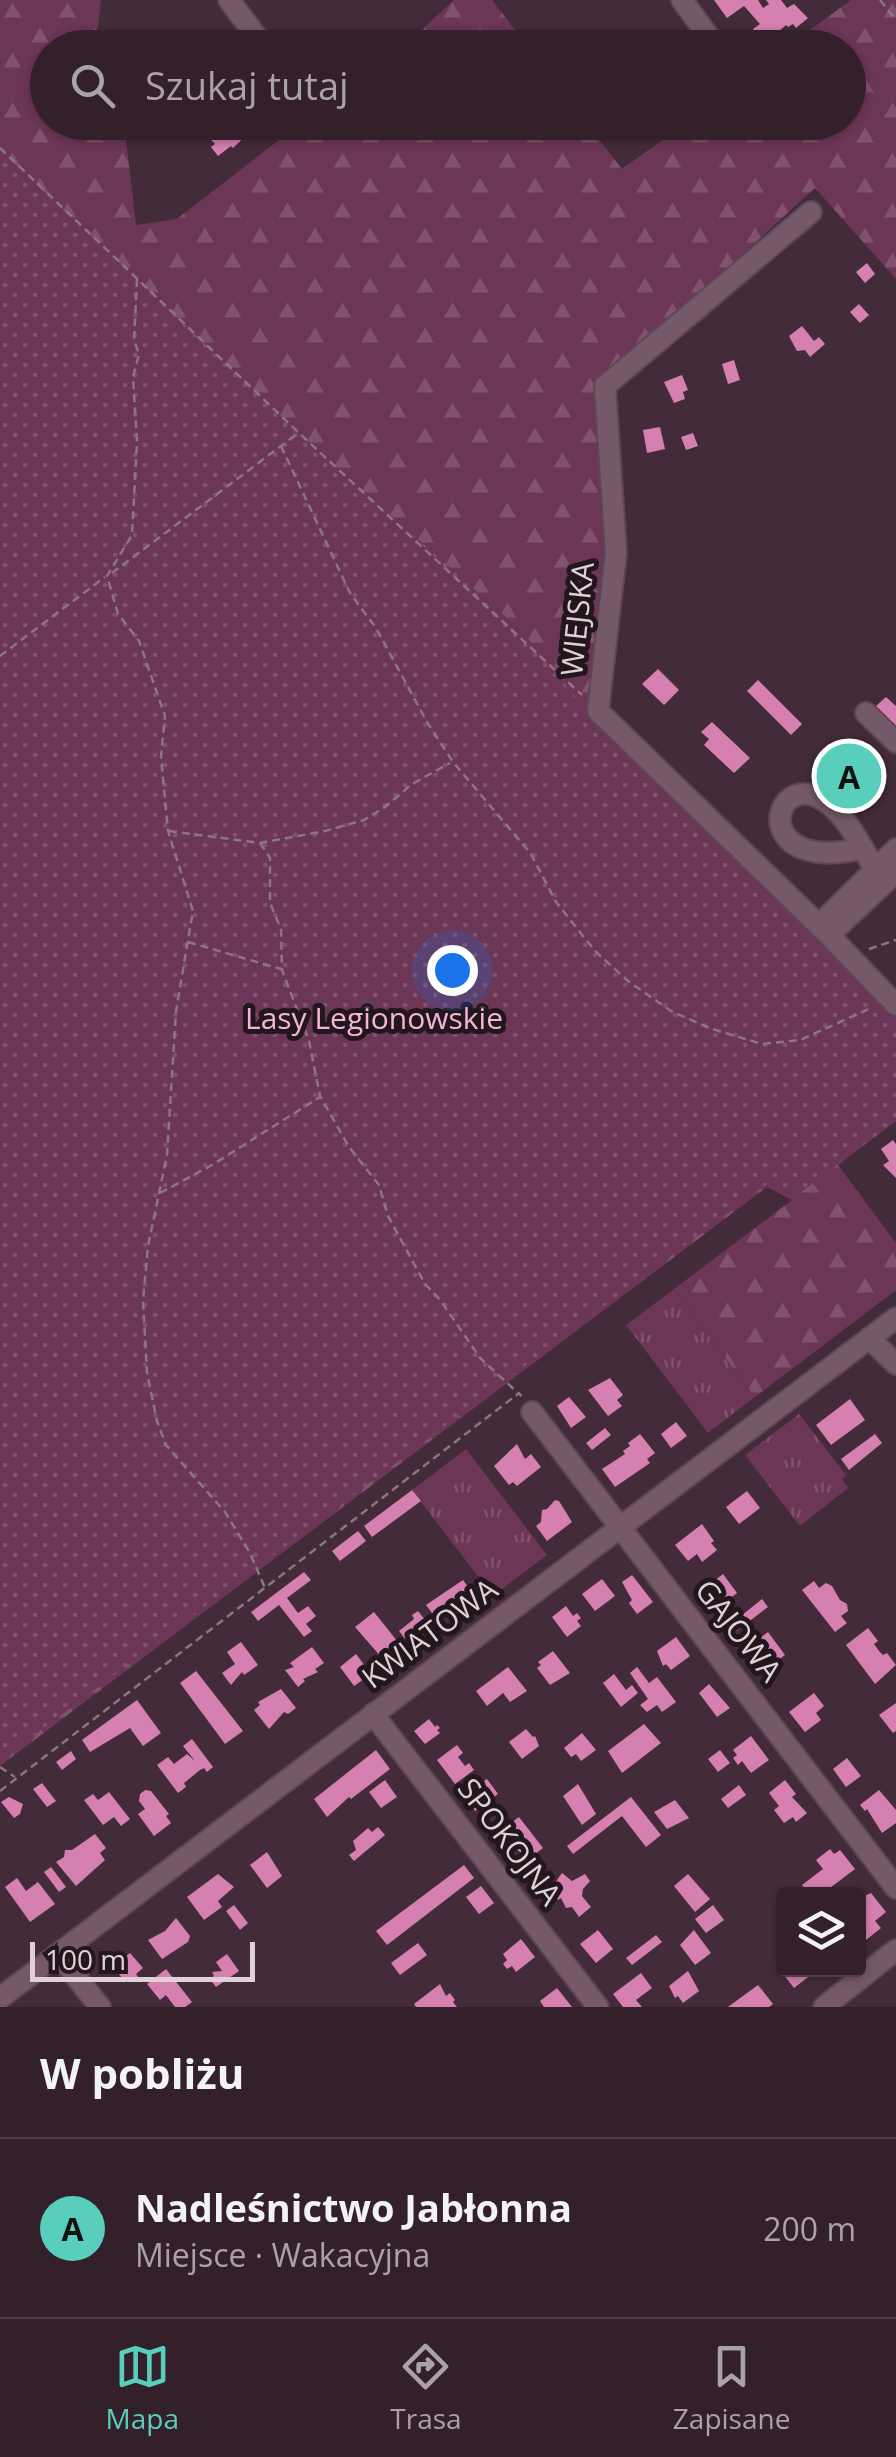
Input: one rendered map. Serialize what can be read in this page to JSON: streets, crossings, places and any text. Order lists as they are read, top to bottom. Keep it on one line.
{"streets":{"street":["WIEJSKA","GAJOWA","KWIATOWA","SPOKOJNA"]},"crossings":[["GAJOWA","KWIATOWA"],["KWIATOWA","SPOKOJNA"]],"parks":["Lasy Legionowskie"],"scale_bar":"100 m","page":{"search":"Szukaj tutaj","pins":"A","scale":"100 m","heading":"W pobliżu","list":[{"mark":"A","name":"Nadleśnictwo Jabłonna","note":"Miejsce · Wakacyjna","value":"200 m"}],"nav":["Mapa","Trasa","Zapisane"]}}
